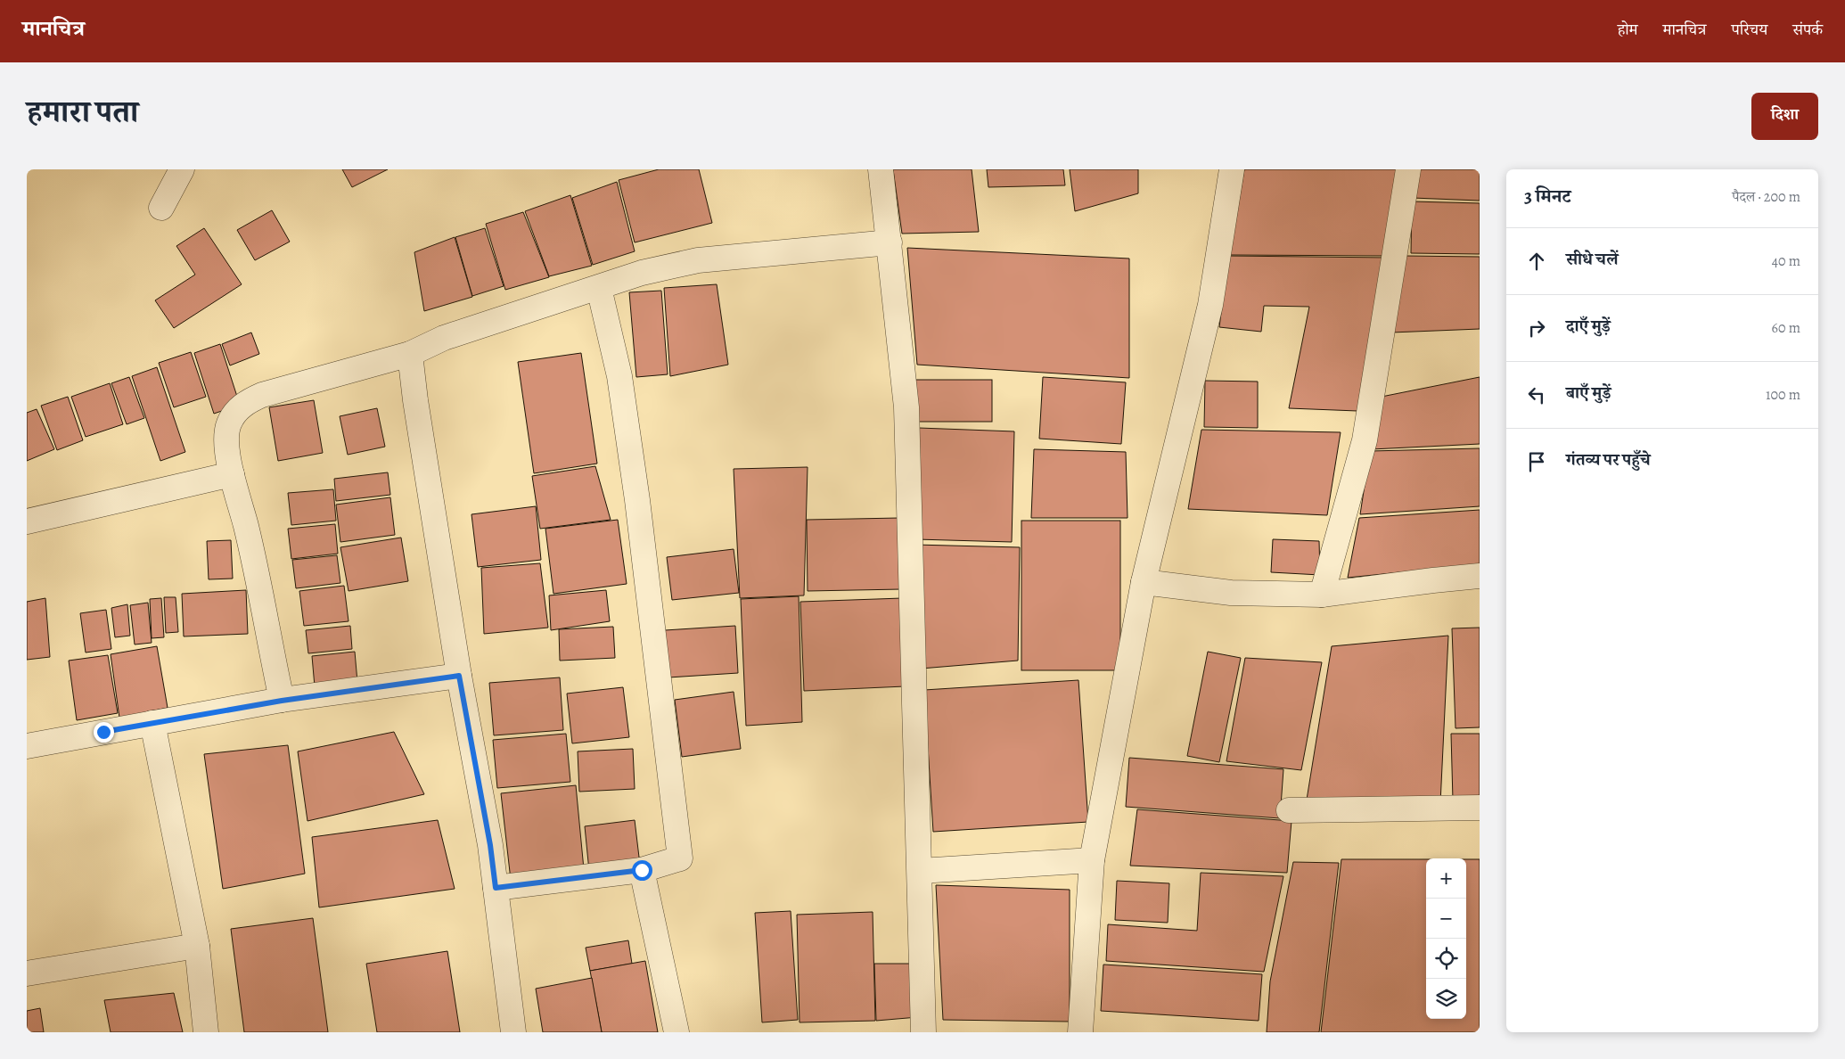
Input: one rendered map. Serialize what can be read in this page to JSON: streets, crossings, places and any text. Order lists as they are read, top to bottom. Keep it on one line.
{"page":{"header":"मानचित्र","nav":["होम","मानचित्र","परिचय","संपर्क"],"title":"हमारा पता","buttons":"दिशा","heading":["3 मिनट","पैदल · 200 m"],"list":[["सीधे चलें","40 m"],["दाएँ मुड़ें","60 m"],["बाएँ मुड़ें","100 m"],"गंतव्य पर पहुँचे"],"map_buttons":["+","−"]}}
